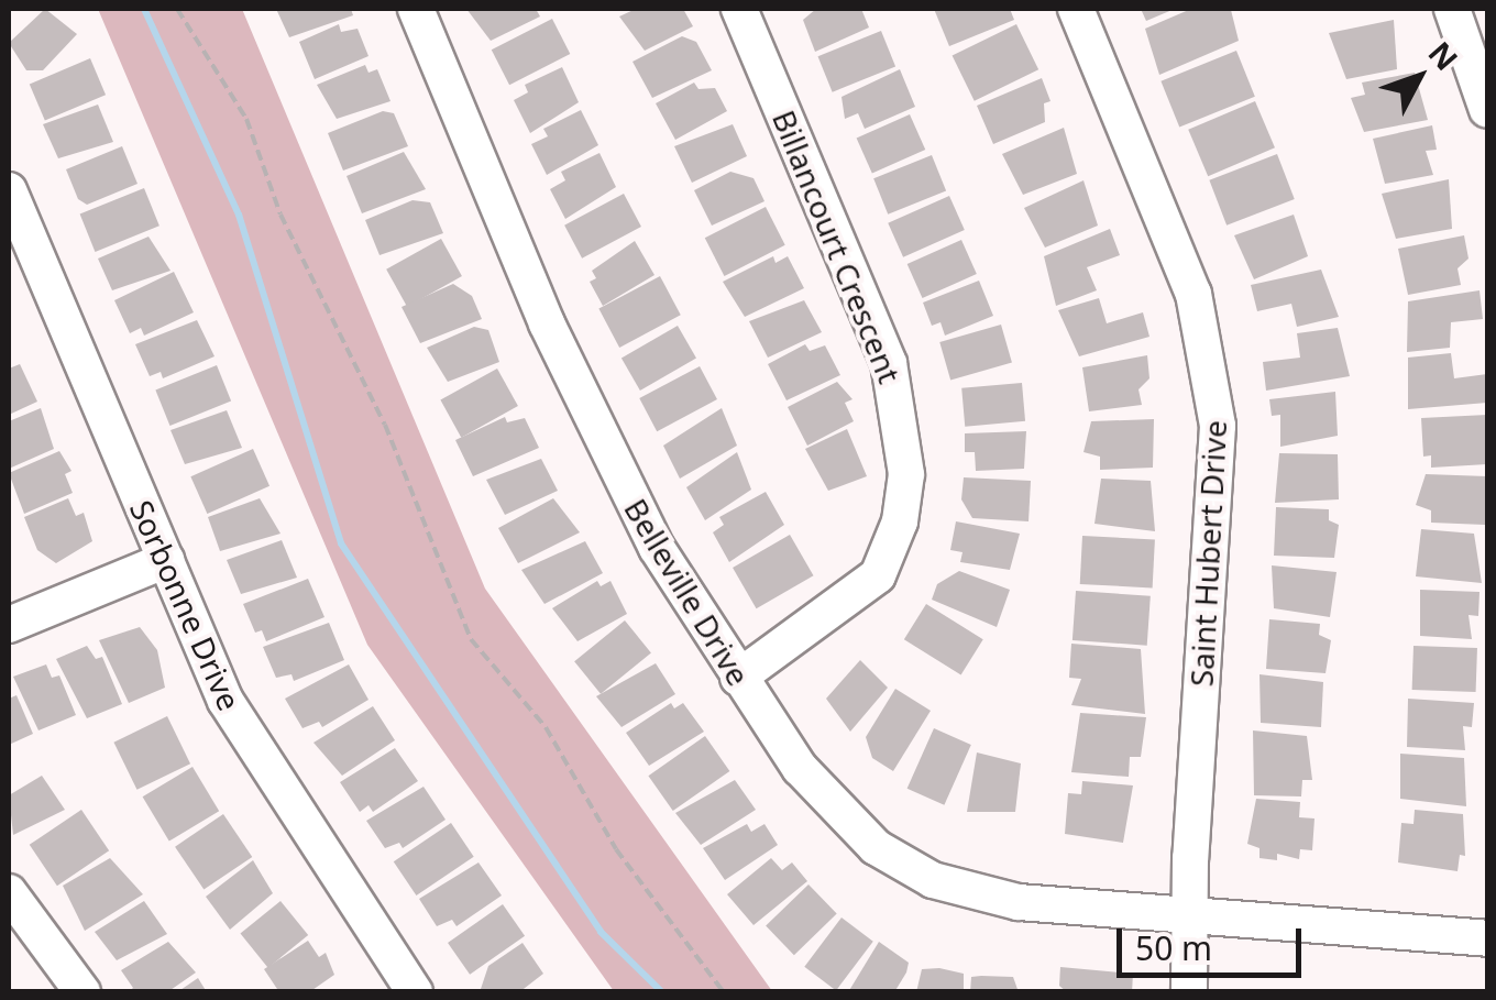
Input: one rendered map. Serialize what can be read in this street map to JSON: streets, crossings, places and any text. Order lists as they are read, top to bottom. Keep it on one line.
{"streets":{"street":["Billancourt Crescent","Saint Hubert Drive","Belleville Drive","Sorbonne Drive"]},"crossings":[["Billancourt Crescent","Belleville Drive"],["Saint Hubert Drive","Belleville Drive"]],"scale_bar":"50 m","north":"top right"}
